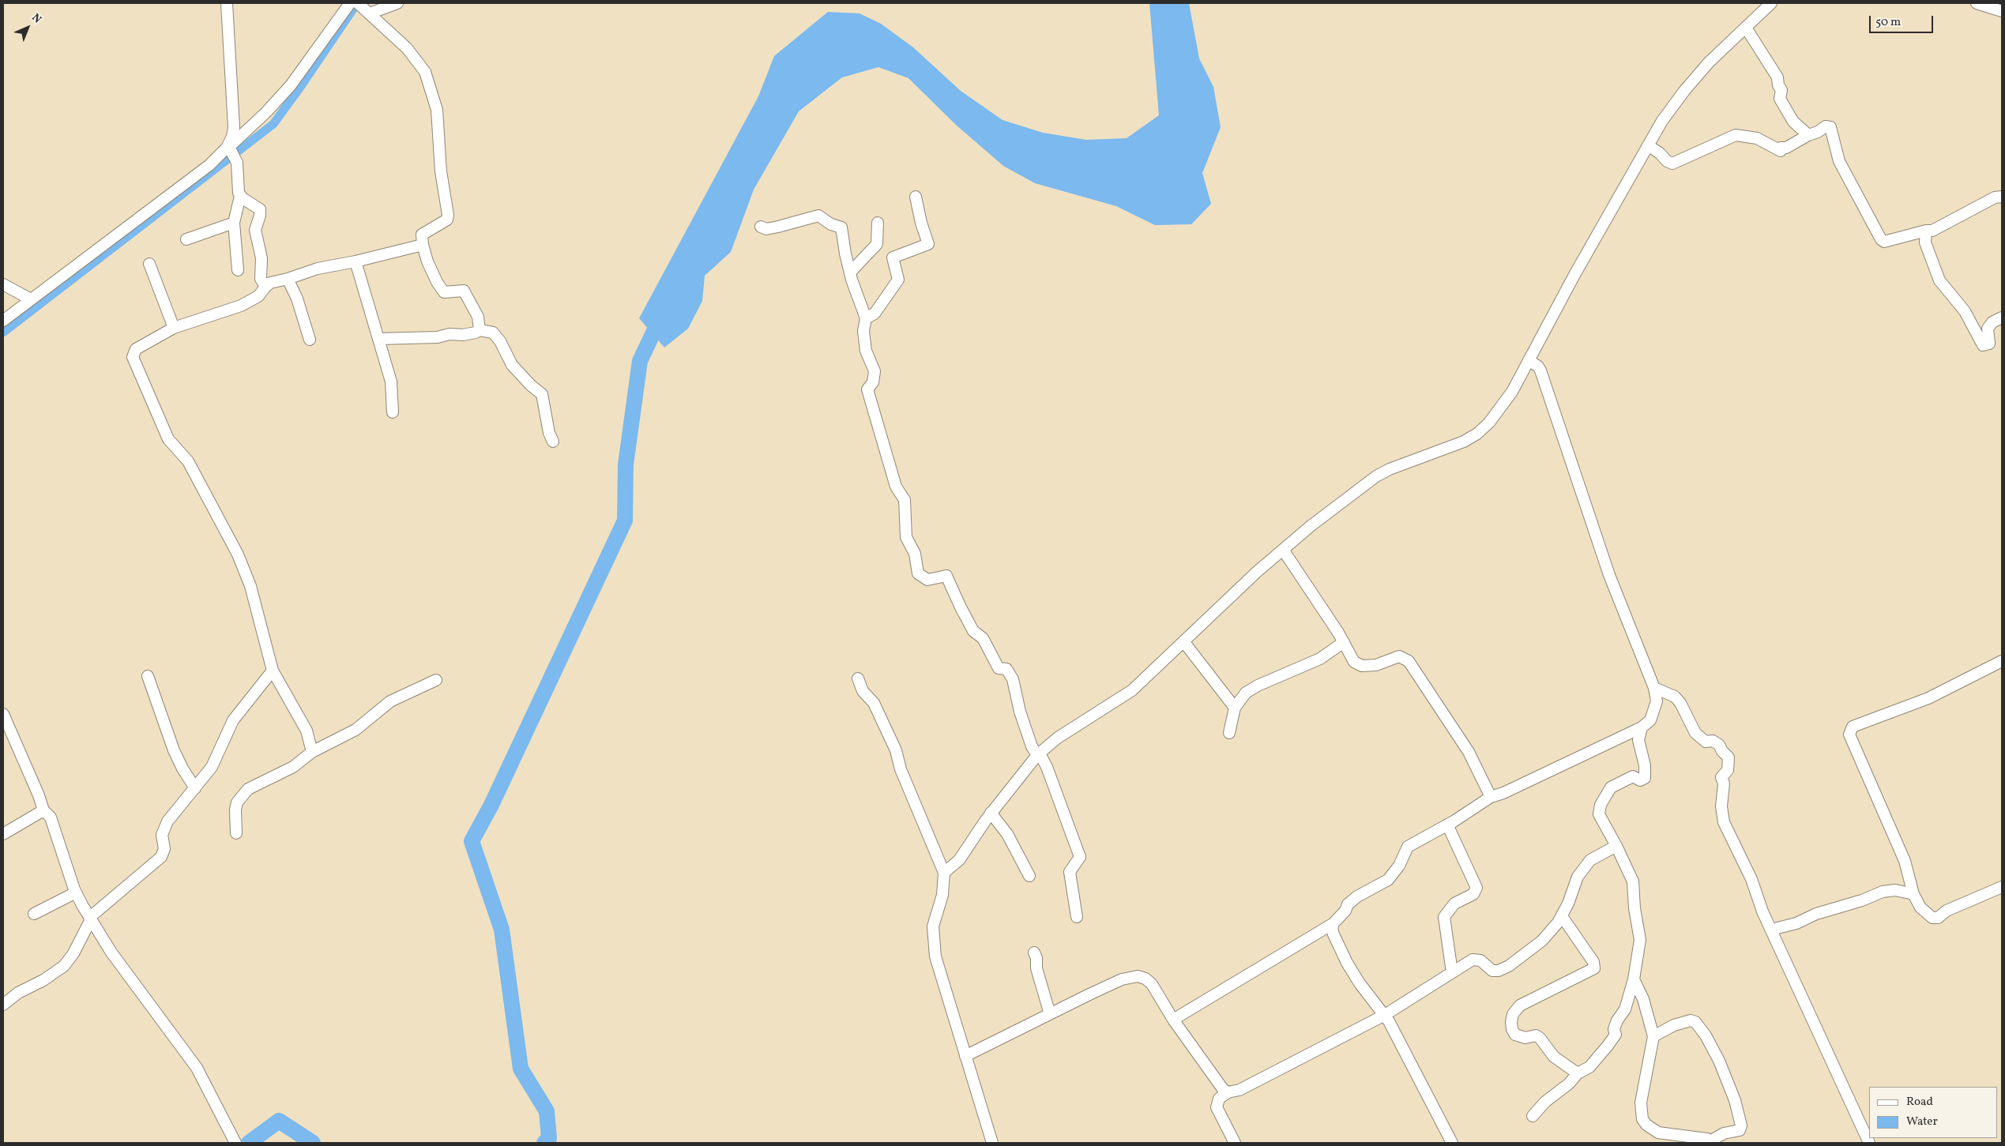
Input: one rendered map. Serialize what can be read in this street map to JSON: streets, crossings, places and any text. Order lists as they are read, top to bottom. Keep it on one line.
{"legend":["Road","Water"],"scale_bar":"50 m","north":"top right"}
